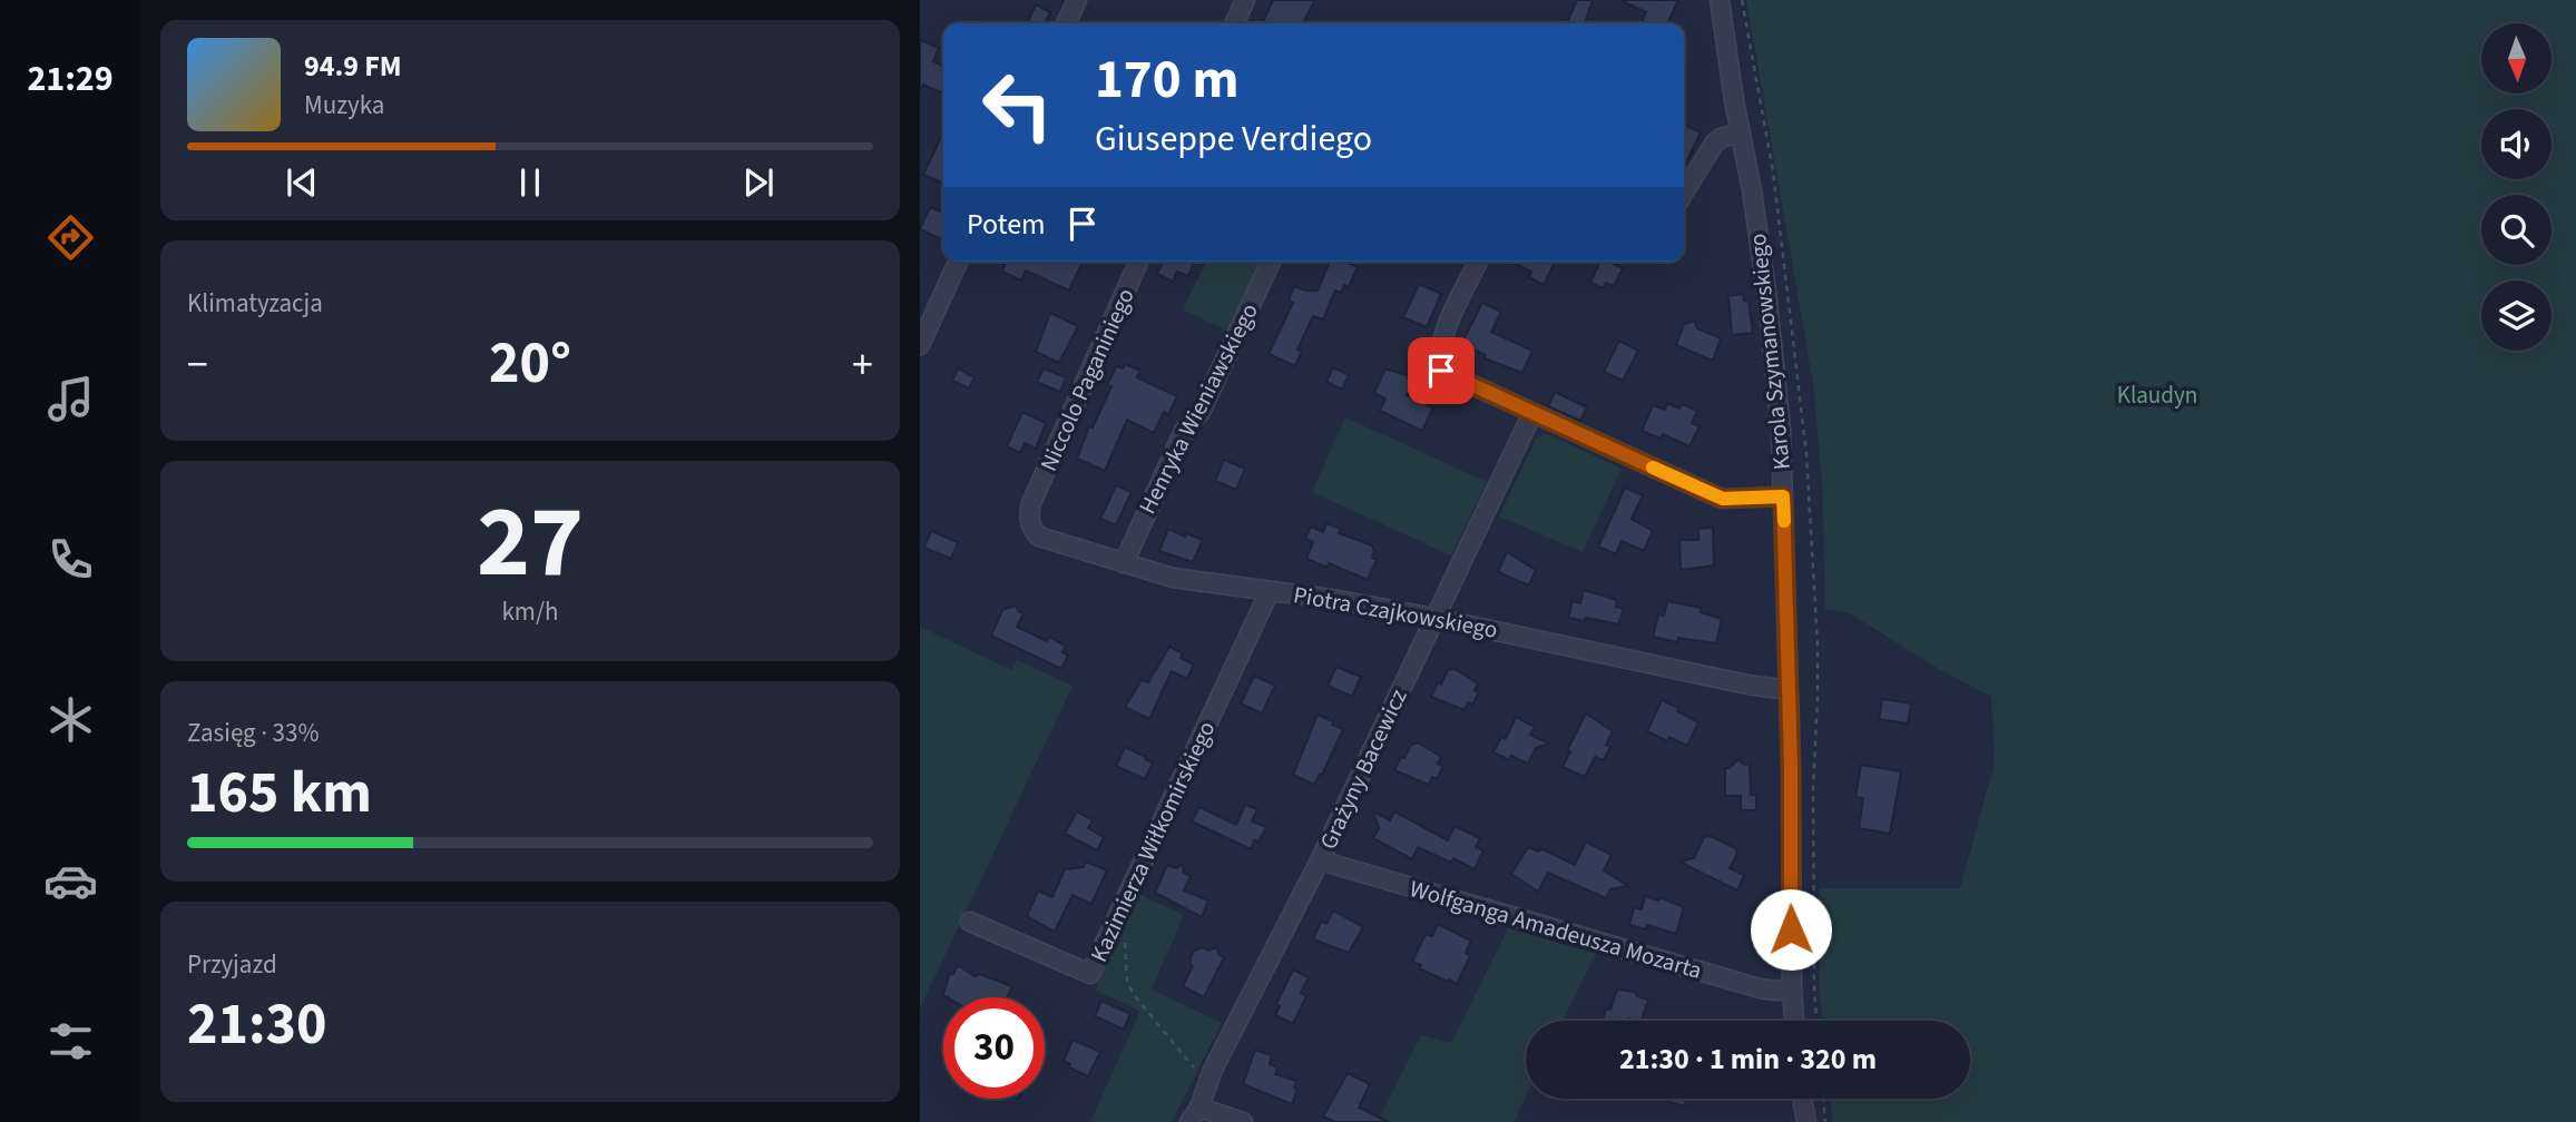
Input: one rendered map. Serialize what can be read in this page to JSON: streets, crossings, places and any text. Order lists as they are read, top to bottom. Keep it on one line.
{"streets":{"street":["Karola Szymanowskiego","Niccolo Paganiniego","Henryka Wieniawskiego","Piotra Czajkowskiego","Grażyny Bacewicz","Kazimierza Wiłkomirskiego","Wolfganga Amadeusza Mozarta"]},"crossings":[["Karola Szymanowskiego","Piotra Czajkowskiego"],["Karola Szymanowskiego","Wolfganga Amadeusza Mozarta"],["Niccolo Paganiniego","Piotra Czajkowskiego"],["Henryka Wieniawskiego","Piotra Czajkowskiego"],["Piotra Czajkowskiego","Grażyny Bacewicz"],["Piotra Czajkowskiego","Kazimierza Wiłkomirskiego"],["Grażyny Bacewicz","Wolfganga Amadeusza Mozarta"]],"parks":["Klaudyn"],"north":"bottom","page":{"tabs":"21:29","turn":["170 m","Giuseppe Verdiego"],"song":["94.9 FM","Muzyka"],"then":"Potem","tile":["Klimatyzacja",["27","km/h"],["Zasięg · 33%","165 km"],["Przyjazd","21:30"]],"heat":["−","20°","+"],"limit":"30","trip":"21:30 · 1 min · 320 m"}}
